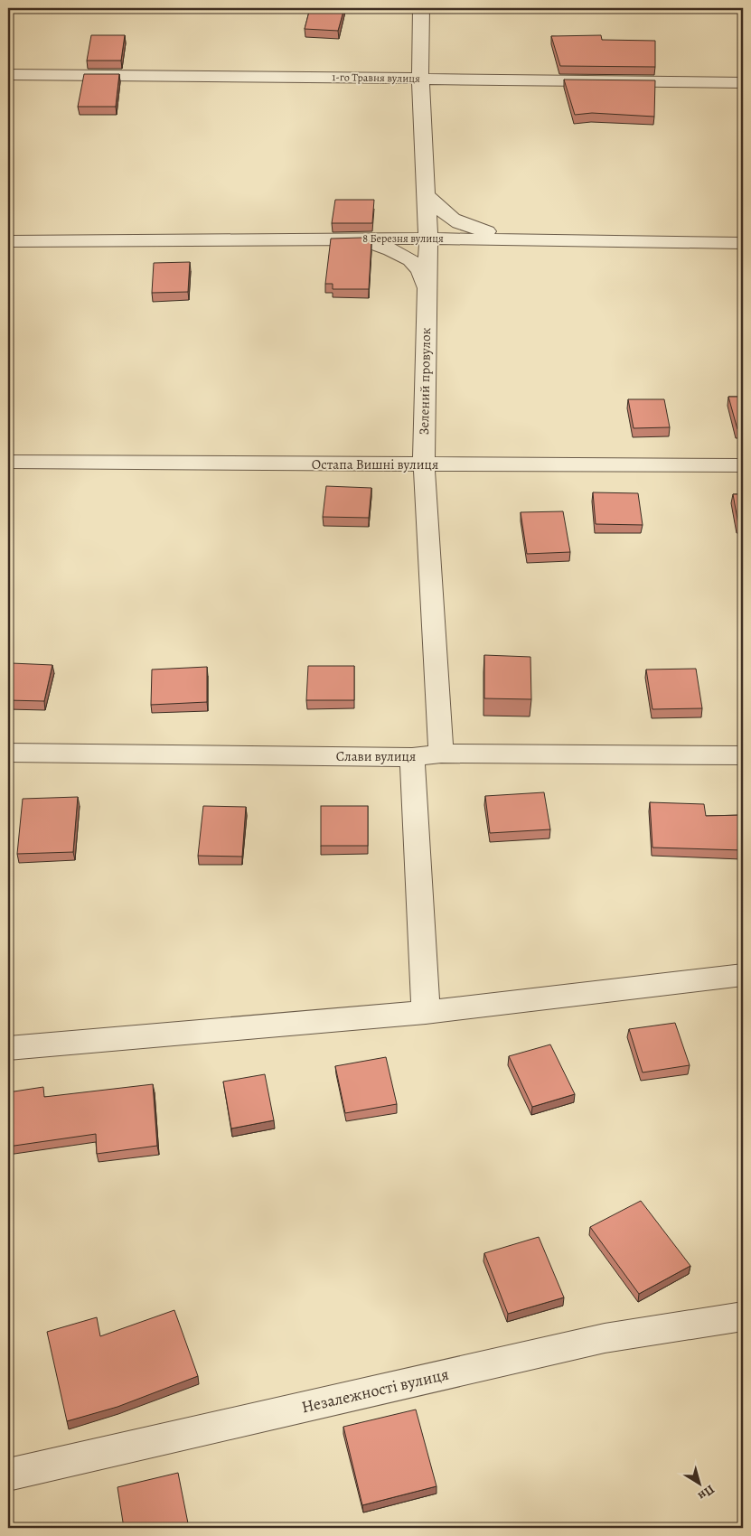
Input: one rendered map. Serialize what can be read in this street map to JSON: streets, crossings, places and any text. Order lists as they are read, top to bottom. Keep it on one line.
{"streets":{"street":["1-го Травня вулиця","8 Березня вулиця","Зелений провулок","Остапа Вишні вулиця","Слави вулиця","Незалежності вулиця"]},"crossings":[["1-го Травня вулиця","Зелений провулок"],["8 Березня вулиця","Зелений провулок"],["Зелений провулок","Остапа Вишні вулиця"],["Зелений провулок","Слави вулиця"]],"north":"bottom right"}
